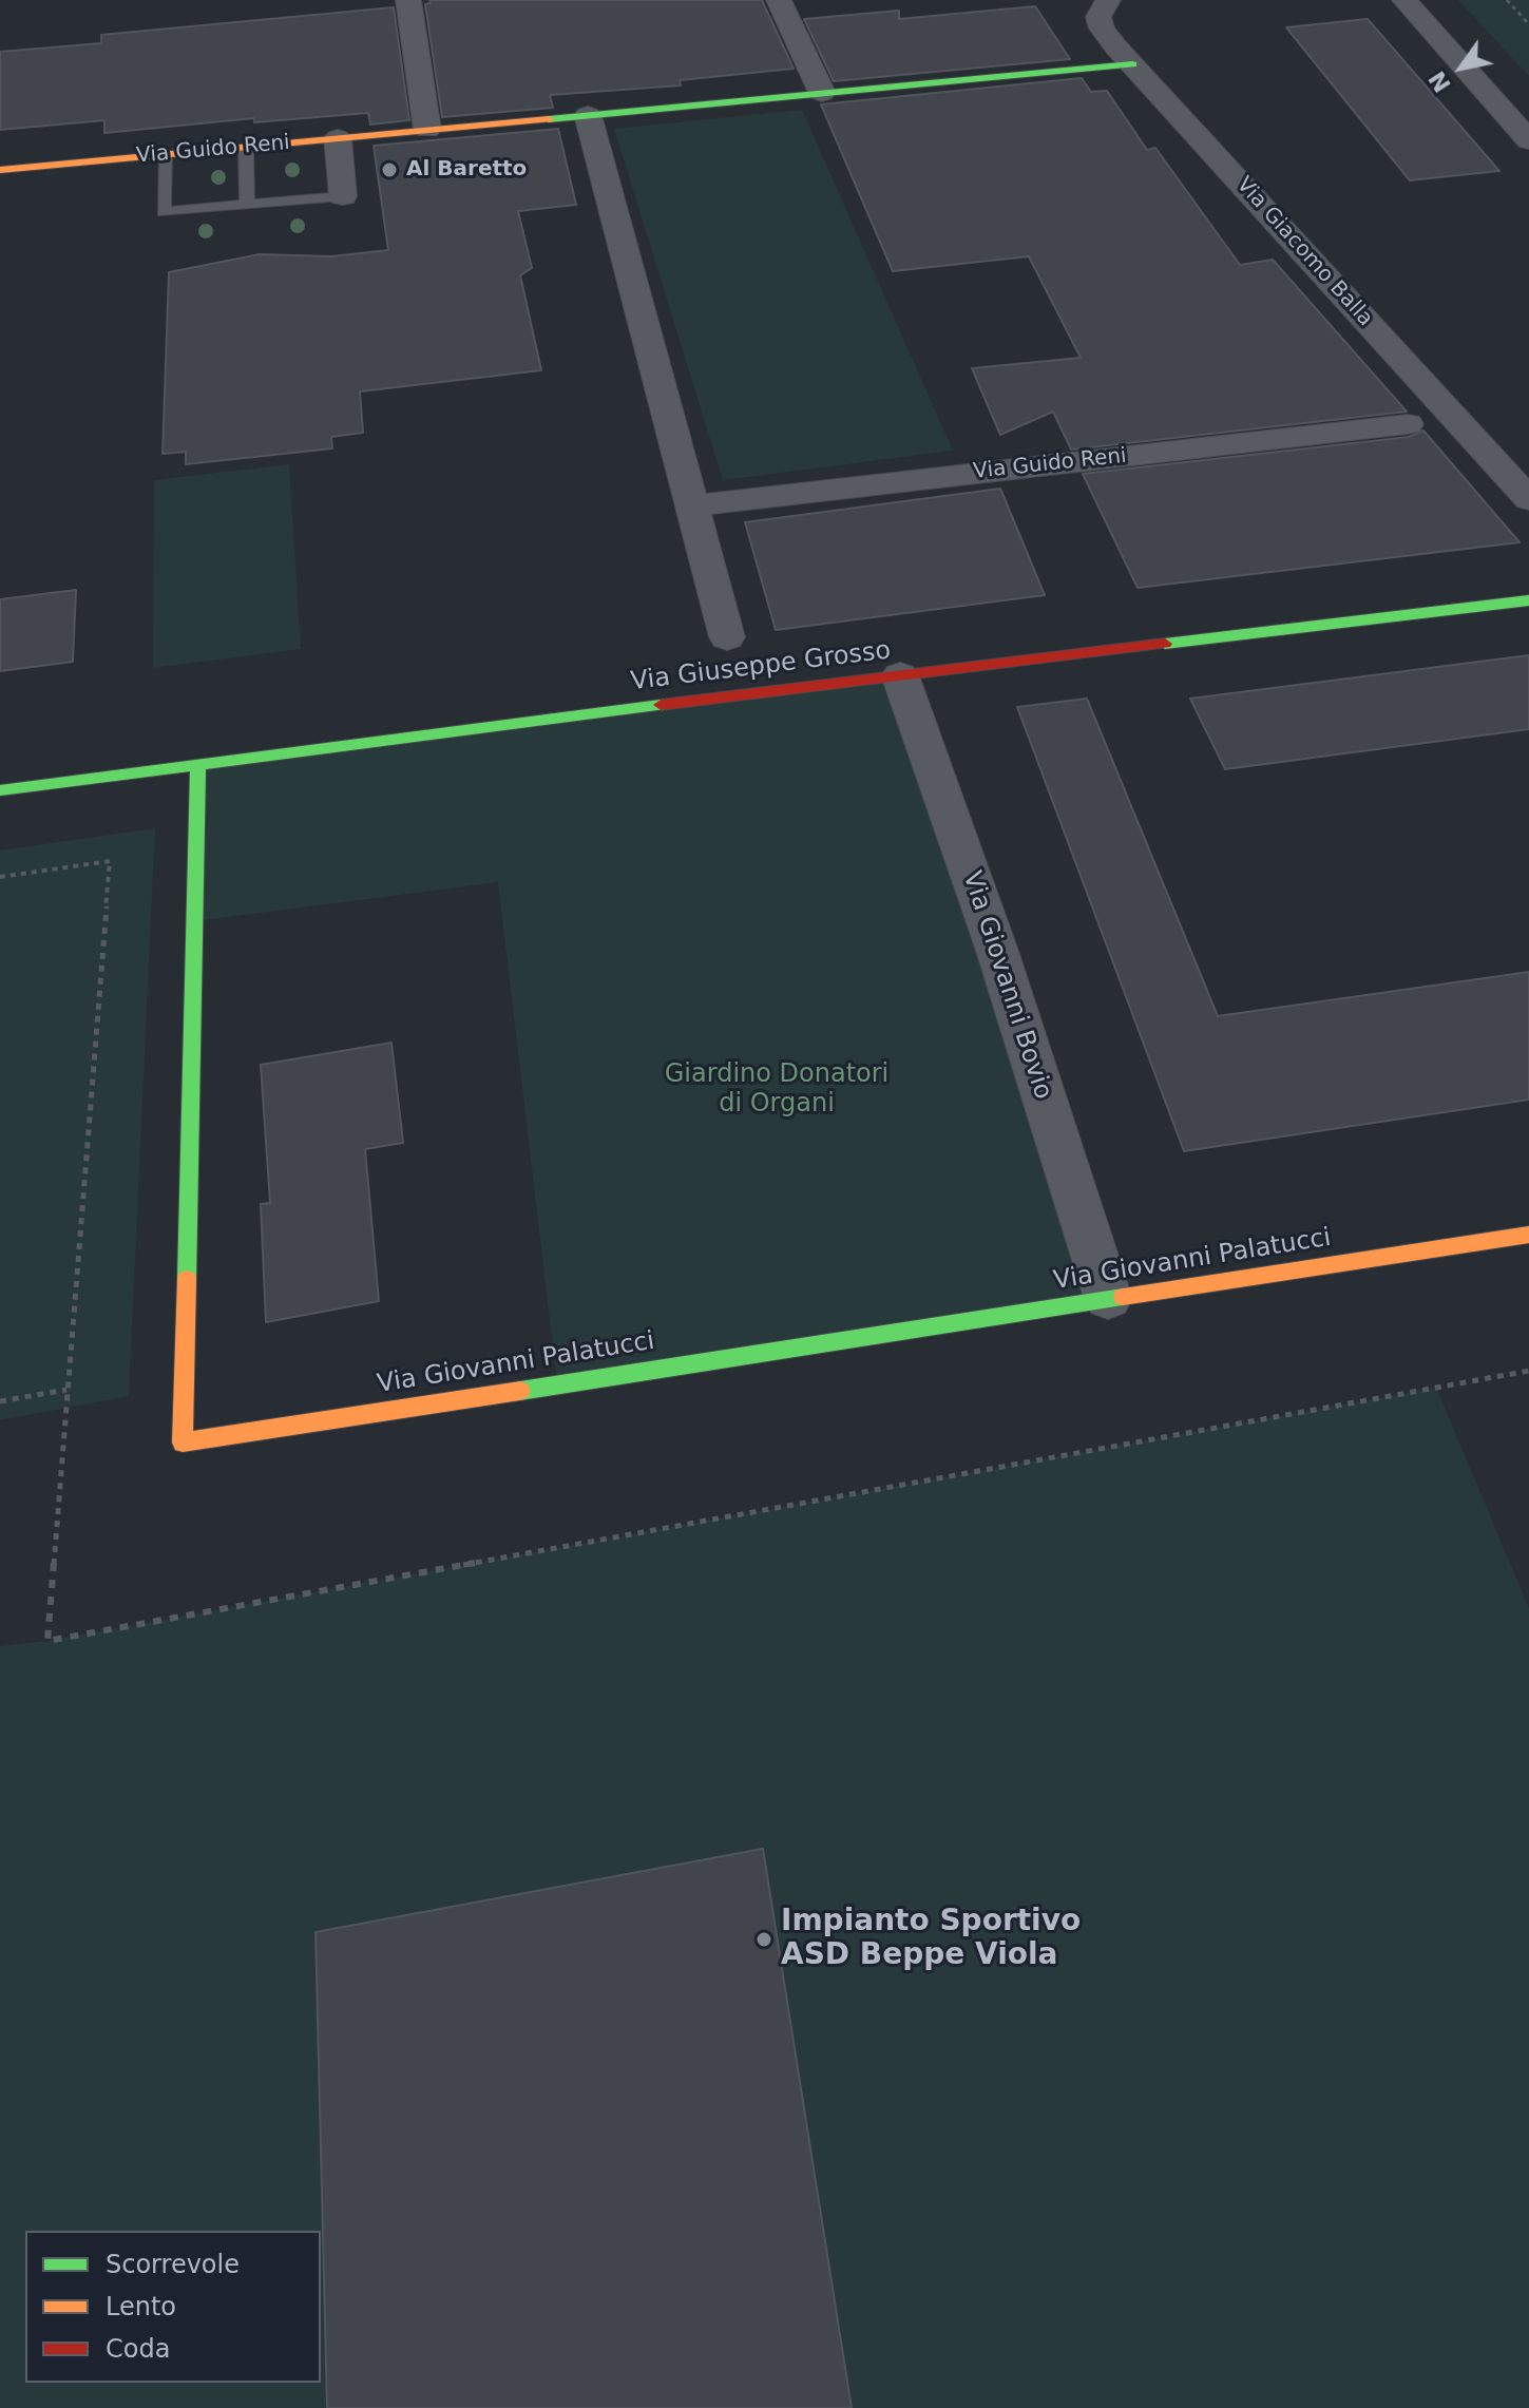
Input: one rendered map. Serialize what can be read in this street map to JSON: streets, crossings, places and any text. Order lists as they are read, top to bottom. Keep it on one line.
{"streets":{"street":["Via Guido Reni","Via Giacomo Balla","Via Giuseppe Grosso","Via Giovanni Bovio","Via Giovanni Palatucci"]},"crossings":[["Via Guido Reni","Via Giacomo Balla"],["Via Giuseppe Grosso","Via Giovanni Bovio"],["Via Giuseppe Grosso","Via Giovanni Palatucci"],["Via Giovanni Bovio","Via Giovanni Palatucci"]],"parks":["Giardino Donatori di Organi"],"places":["Al Baretto","Impianto Sportivo ASD Beppe Viola"],"legend":["Scorrevole","Lento","Coda"],"north":"bottom left"}
